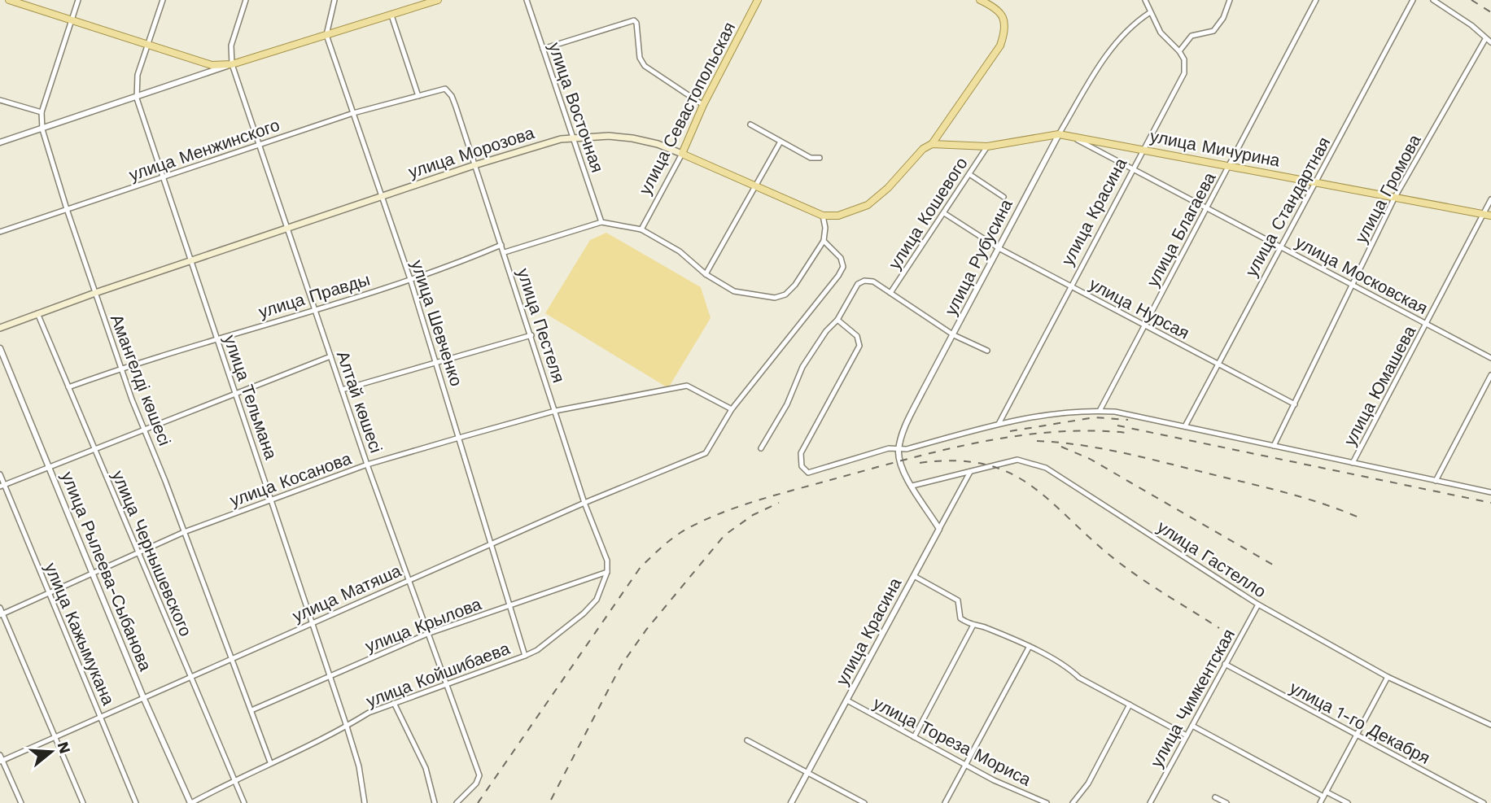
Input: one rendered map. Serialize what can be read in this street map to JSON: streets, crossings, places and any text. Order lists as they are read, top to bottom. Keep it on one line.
{"streets":{"main road":["улица Севастопольская","улица Мичурина","улица Морозова"],"street":["улица Восточная","улица Менжинского","улица Громова","улица Стандартная","улица Красина","улица Кошевого","улица Благаева","улица Рубусина","улица Московская","улица Правды","улица Нурсая","улица Шевченко","улица Пестеля","Амангелді көшесі","улица Юмашева","улица Тельмана","Алтай көшесі","улица Косанова","улица Чернышевского","улица Гастелло","улица Рылеева-Сыбанова","улица Матяша","улица Крылова","улица Кажымукана","улица Койшибаева","улица Чимкентская","улица 1-го Декабря","улица Тореза Мориса"]},"crossings":[["улица Восточная","улица Морозова"],["улица Севастопольская","улица Морозова"],["улица Мичурина","улица Громова"],["улица Мичурина","улица Стандартная"],["улица Мичурина","улица Красина"],["улица Мичурина","улица Кошевого"],["улица Мичурина","улица Благаева"],["улица Мичурина","улица Рубусина"],["улица Мичурина","улица Московская"],["улица Мичурина","улица Юмашева"],["улица Менжинского","улица Шевченко"],["улица Менжинского","улица Пестеля"],["улица Менжинского","Амангелді көшесі"],["улица Менжинского","улица Тельмана"],["улица Менжинского","Алтай көшесі"],["улица Морозова","улица Шевченко"],["улица Морозова","улица Пестеля"],["улица Морозова","Амангелді көшесі"],["улица Морозова","улица Тельмана"],["улица Морозова","Алтай көшесі"],["улица Морозова","улица Чернышевского"],["улица Громова","улица Московская"],["улица Громова","улица Нурсая"],["улица Стандартная","улица Московская"],["улица Стандартная","улица Нурсая"],["улица Красина","улица Московская"],["улица Красина","улица Нурсая"],["улица Красина","улица Гастелло"],["улица Красина","улица Тореза Мориса"],["улица Кошевого","улица Рубусина"],["улица Кошевого","улица Нурсая"],["улица Благаева","улица Московская"],["улица Благаева","улица Нурсая"],["улица Рубусина","улица Нурсая"],["улица Московская","улица Юмашева"],["улица Правды","улица Шевченко"],["улица Правды","улица Пестеля"],["улица Правды","Амангелді көшесі"],["улица Правды","улица Тельмана"],["улица Правды","Алтай көшесі"],["улица Правды","улица Чернышевского"],["улица Шевченко","улица Косанова"],["улица Шевченко","улица Матяша"],["улица Шевченко","улица Крылова"],["улица Шевченко","улица Койшибаева"],["улица Пестеля","улица Косанова"],["улица Пестеля","улица Матяша"],["улица Пестеля","улица Крылова"],["улица Пестеля","улица Койшибаева"],["Амангелді көшесі","улица Косанова"],["Амангелді көшесі","улица Матяша"],["Амангелді көшесі","улица Крылова"],["Амангелді көшесі","улица Койшибаева"],["улица Тельмана","улица Косанова"],["улица Тельмана","улица Матяша"],["улица Тельмана","улица Крылова"],["улица Тельмана","улица Койшибаева"],["Алтай көшесі","улица Косанова"],["Алтай көшесі","улица Матяша"],["Алтай көшесі","улица Крылова"],["Алтай көшесі","улица Койшибаева"],["улица Косанова","улица Чернышевского"],["улица Косанова","улица Рылеева-Сыбанова"],["улица Косанова","улица Матяша"],["улица Косанова","улица Кажымукана"],["улица Чернышевского","улица Матяша"],["улица Чернышевского","улица Койшибаева"],["улица Гастелло","улица Чимкентская"],["улица Рылеева-Сыбанова","улица Матяша"],["улица Рылеева-Сыбанова","улица Койшибаева"],["улица Матяша","улица Кажымукана"],["улица Крылова","улица Койшибаева"],["улица Чимкентская","улица 1-го Декабря"]],"north":"right"}
